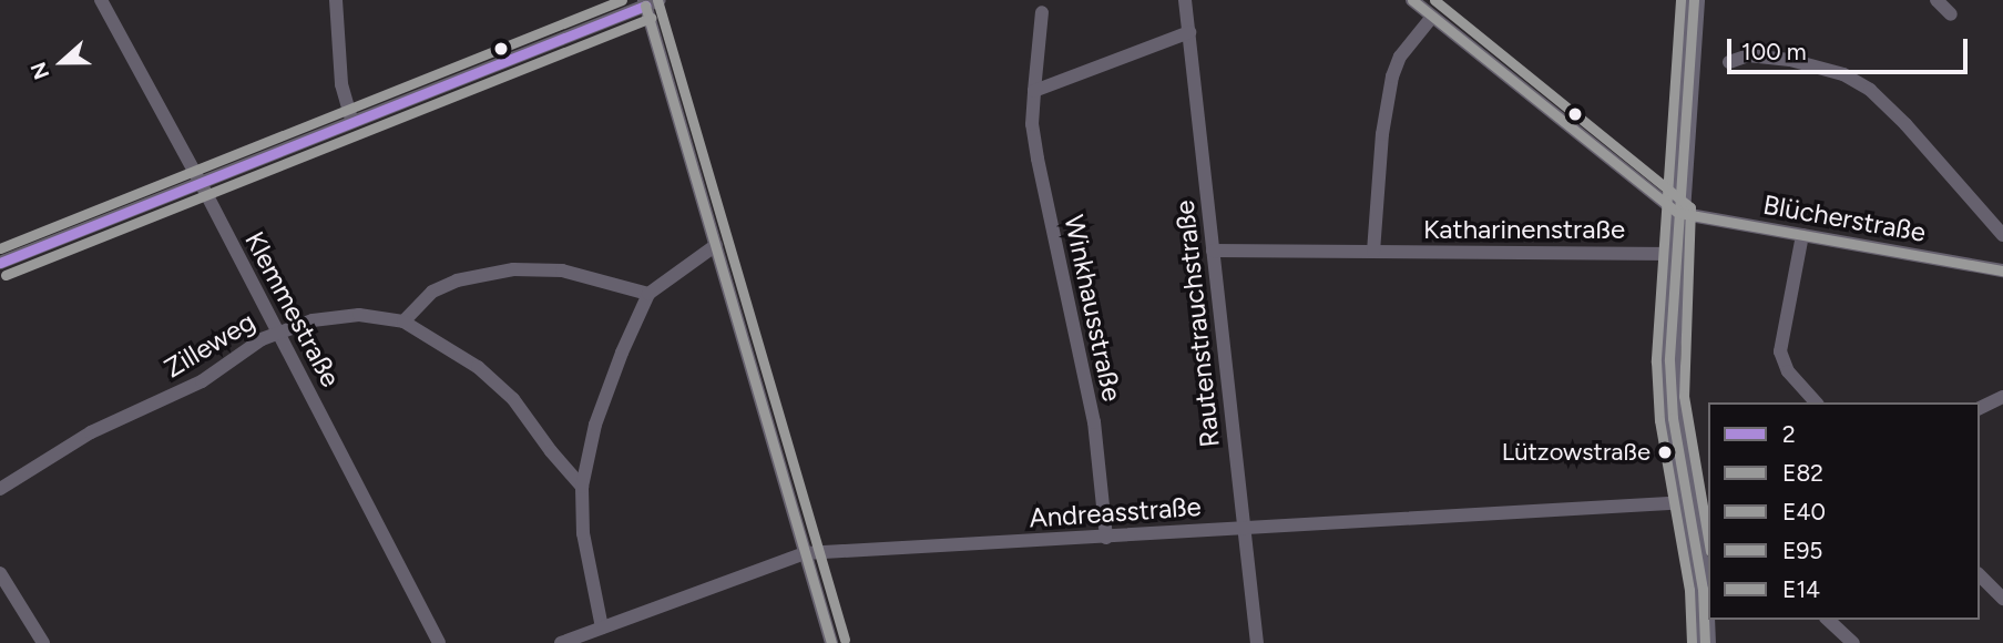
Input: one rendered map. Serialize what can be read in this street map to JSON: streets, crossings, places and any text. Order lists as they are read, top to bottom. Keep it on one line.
{"streets":{"street":["Blücherstraße","Katharinenstraße","Winkhausstraße","Klemmestraße","Rautenstrauchstraße","Zilleweg","Andreasstraße"]},"crossings":[["Katharinenstraße","Rautenstrauchstraße"],["Winkhausstraße","Andreasstraße"],["Klemmestraße","Zilleweg"],["Rautenstrauchstraße","Andreasstraße"]],"places":["Lützowstraße"],"lines":["transit line E82","transit line E40","transit line E95","transit line E14","transit line 2"],"legend":["2","E82","E40","E95","E14"],"scale_bar":"100 m","north":"left"}
